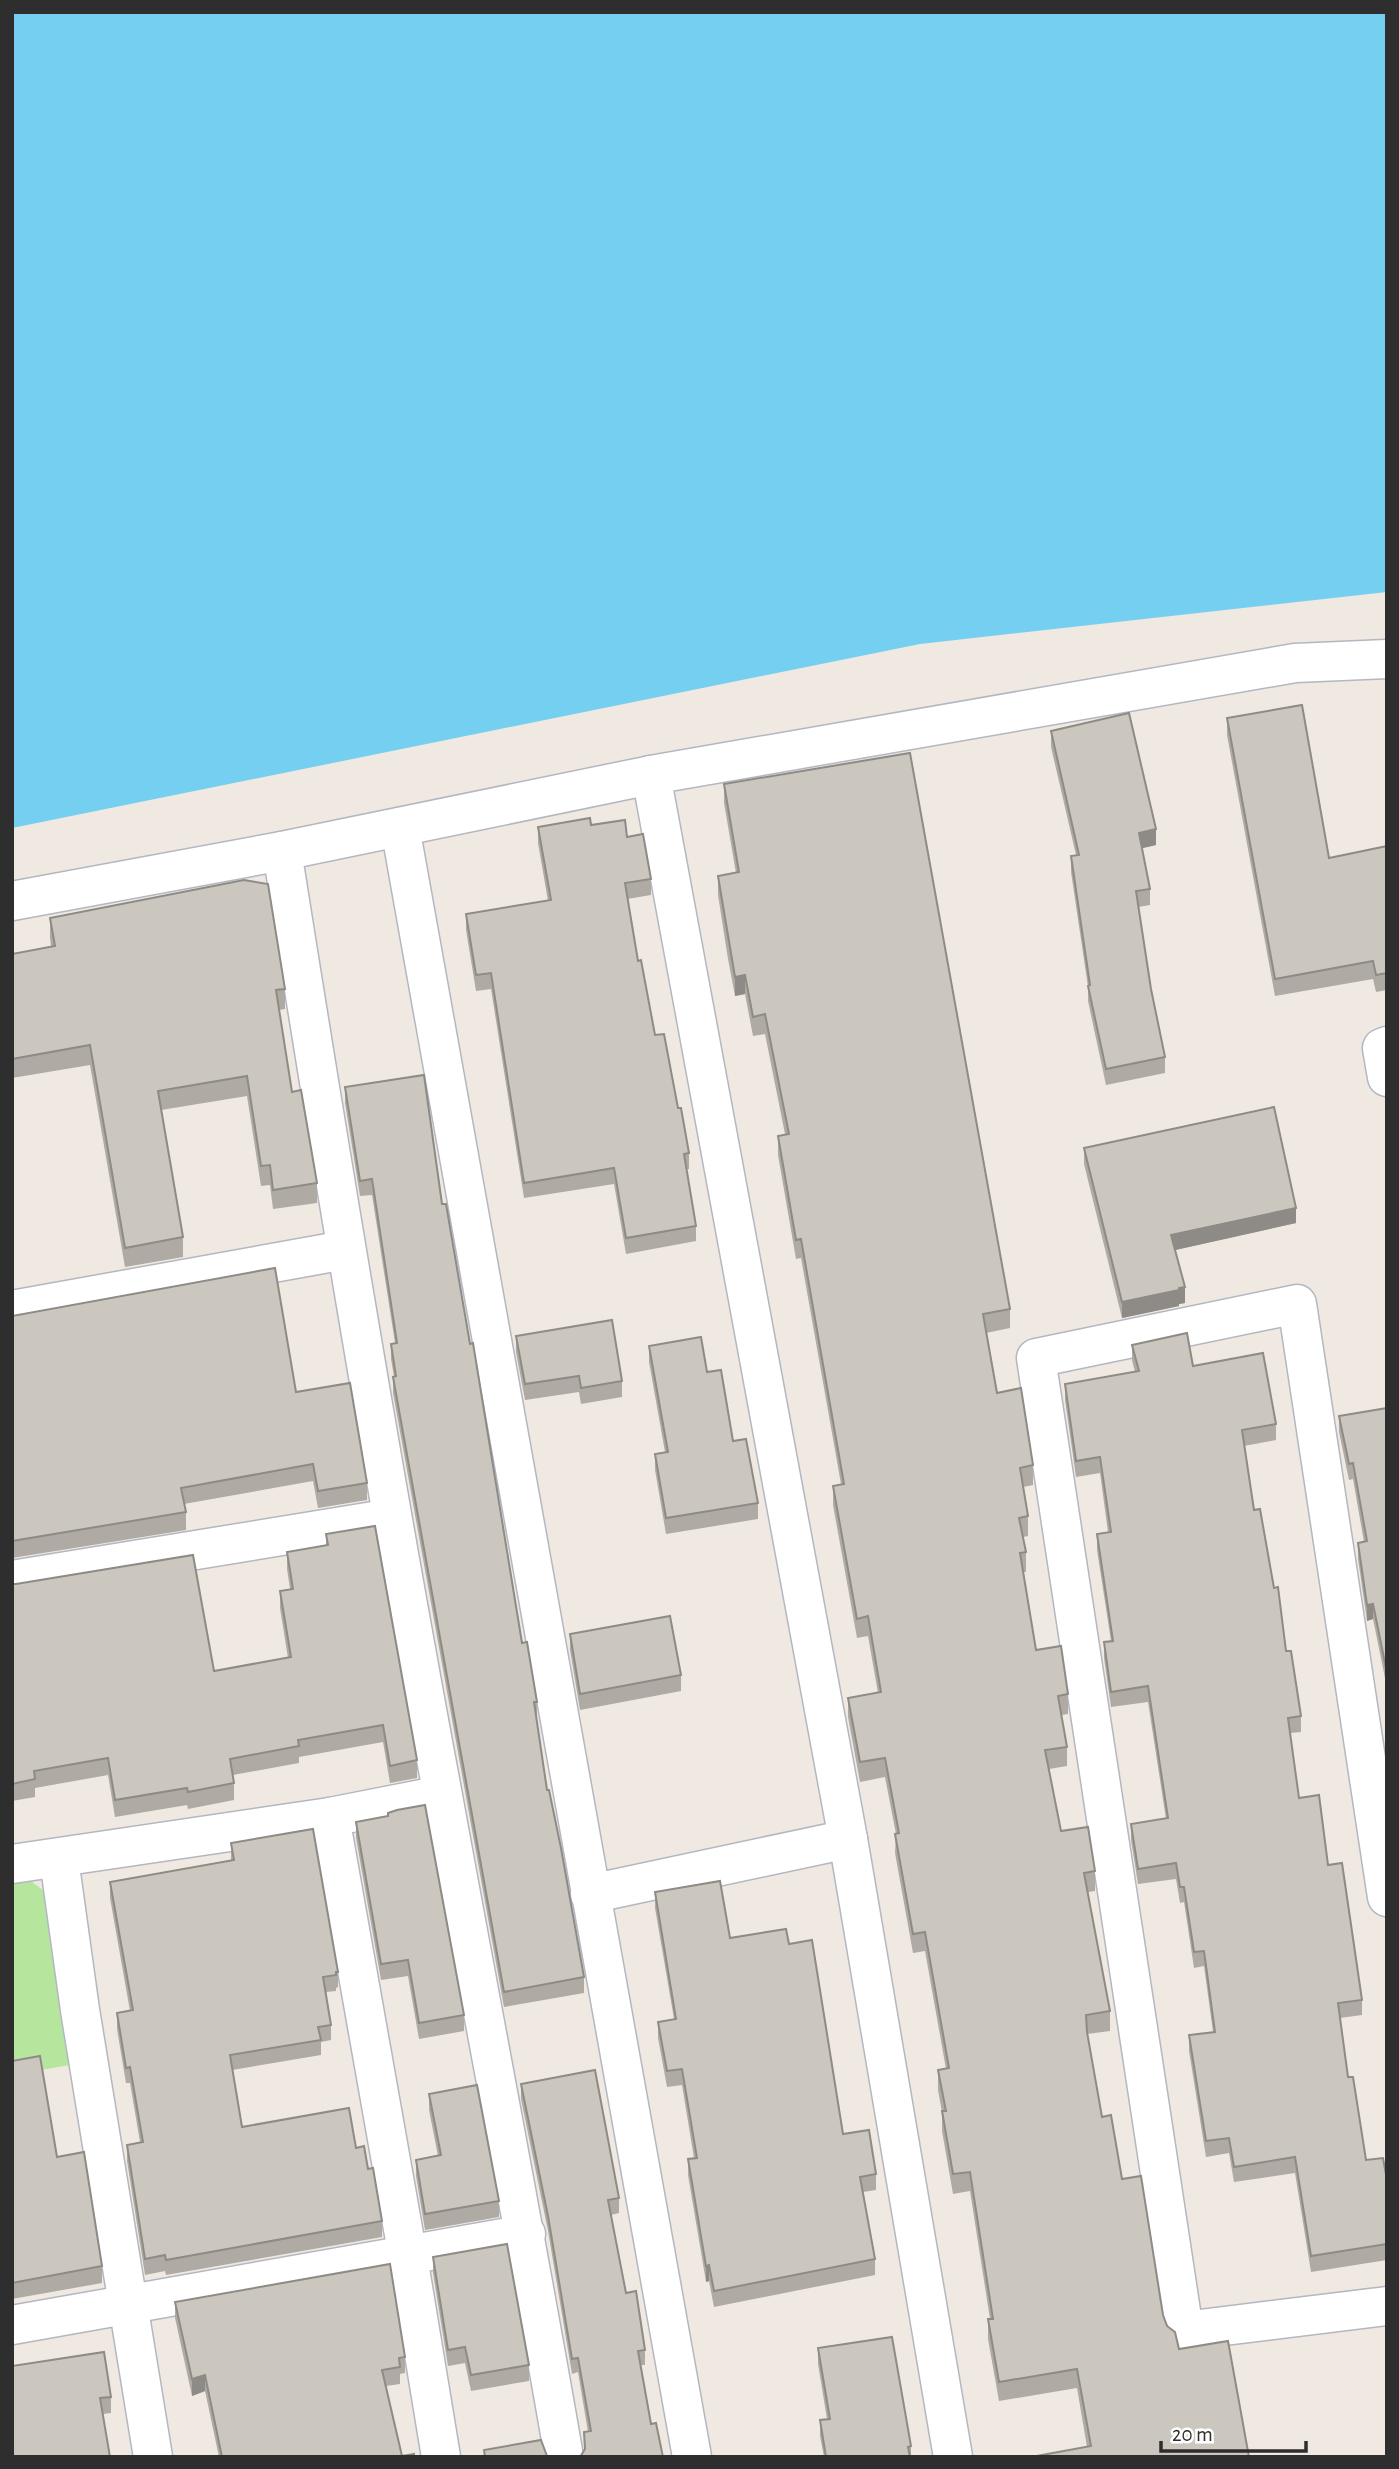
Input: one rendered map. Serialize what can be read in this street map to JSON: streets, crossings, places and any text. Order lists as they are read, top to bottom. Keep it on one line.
{"scale_bar":"20 m"}
